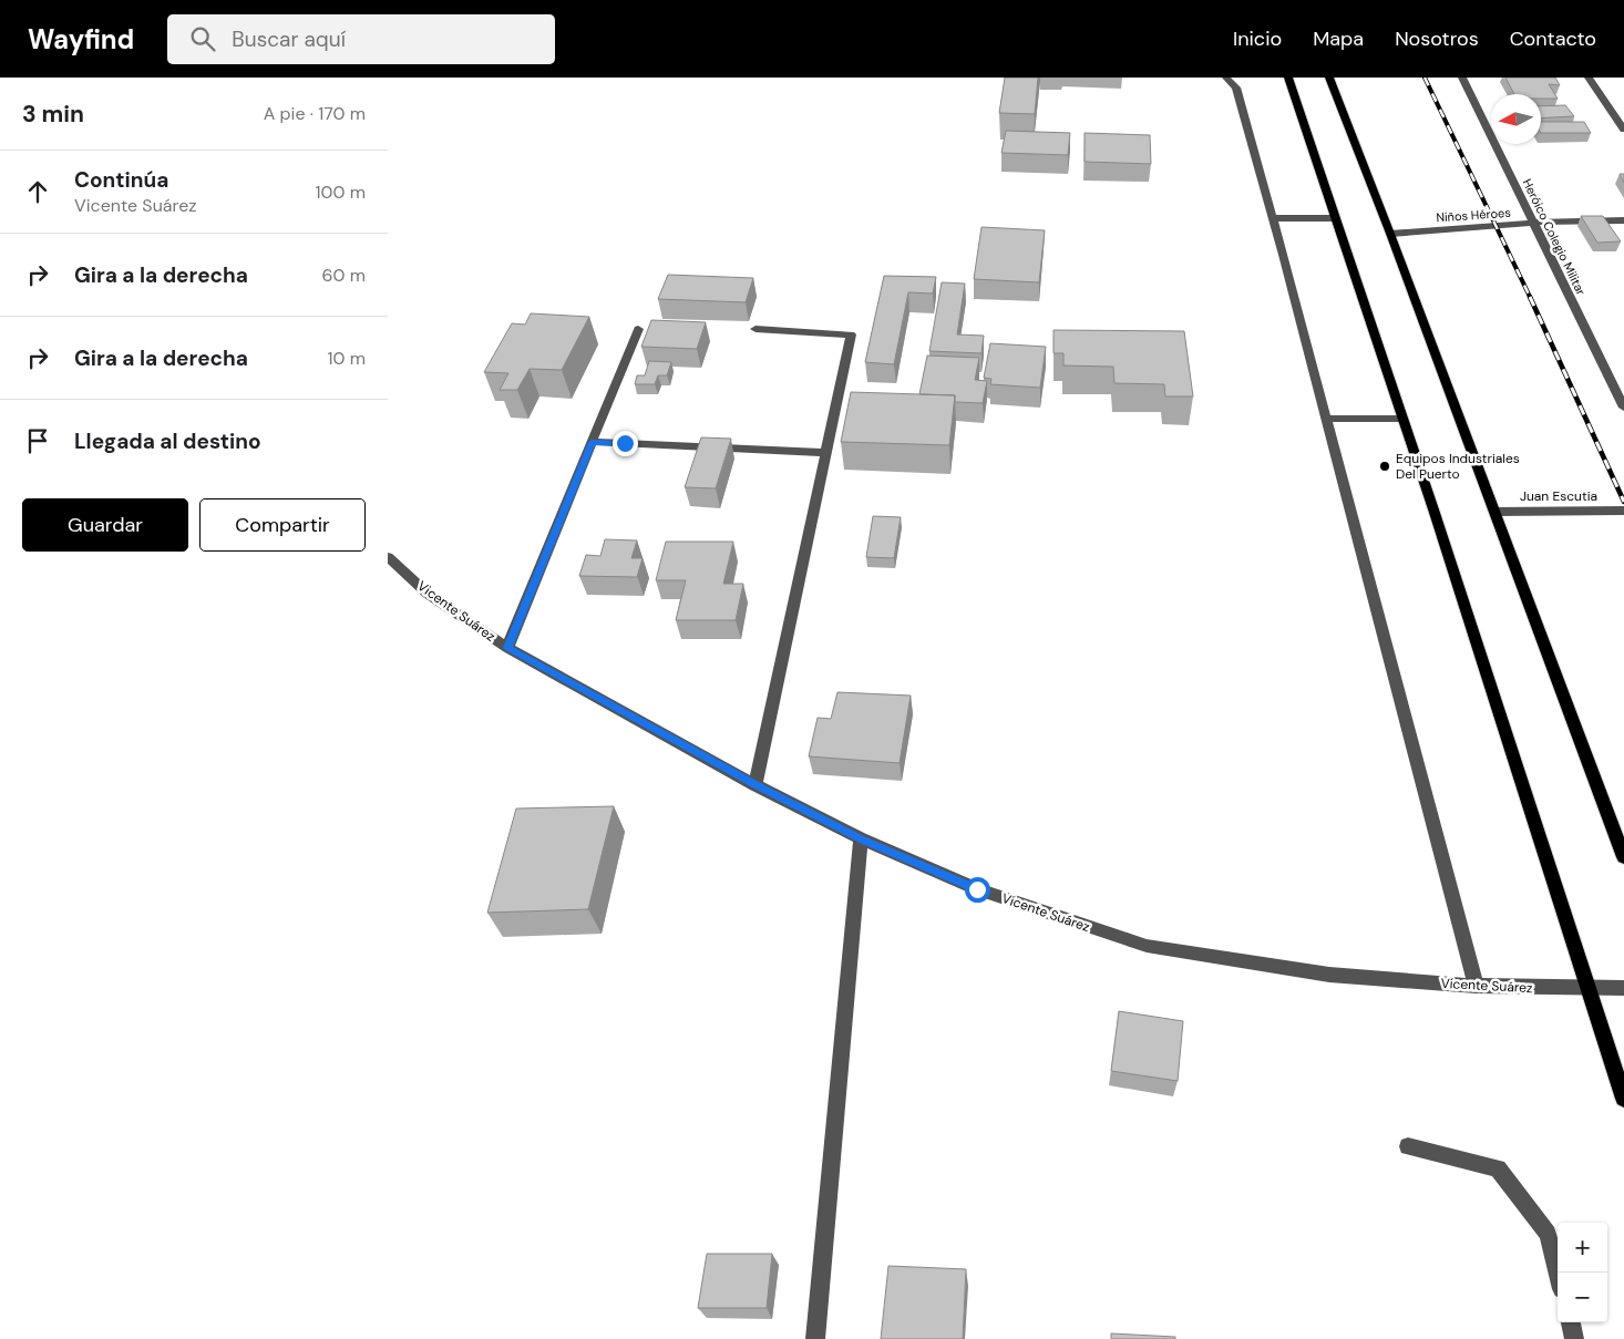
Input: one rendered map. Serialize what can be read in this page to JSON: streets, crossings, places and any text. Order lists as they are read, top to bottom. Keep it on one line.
{"streets":{"street":["Niños Héroes","Heróico Colegio Militar","Juan Escutia","Vicente Suárez"]},"crossings":[["Niños Héroes","Heróico Colegio Militar"]],"places":["Equipos Industriales Del Puerto"],"north":"left","page":{"header":"Wayfind","search":"Buscar aquí","nav":["Inicio","Mapa","Nosotros","Contacto"],"heading":["3 min","A pie · 170 m"],"list":[["Continúa","Vicente Suárez","100 m"],["Gira a la derecha","60 m"],["Gira a la derecha","10 m"],"Llegada al destino"],"buttons":["Guardar","Compartir"],"map_buttons":["+","−"]}}
